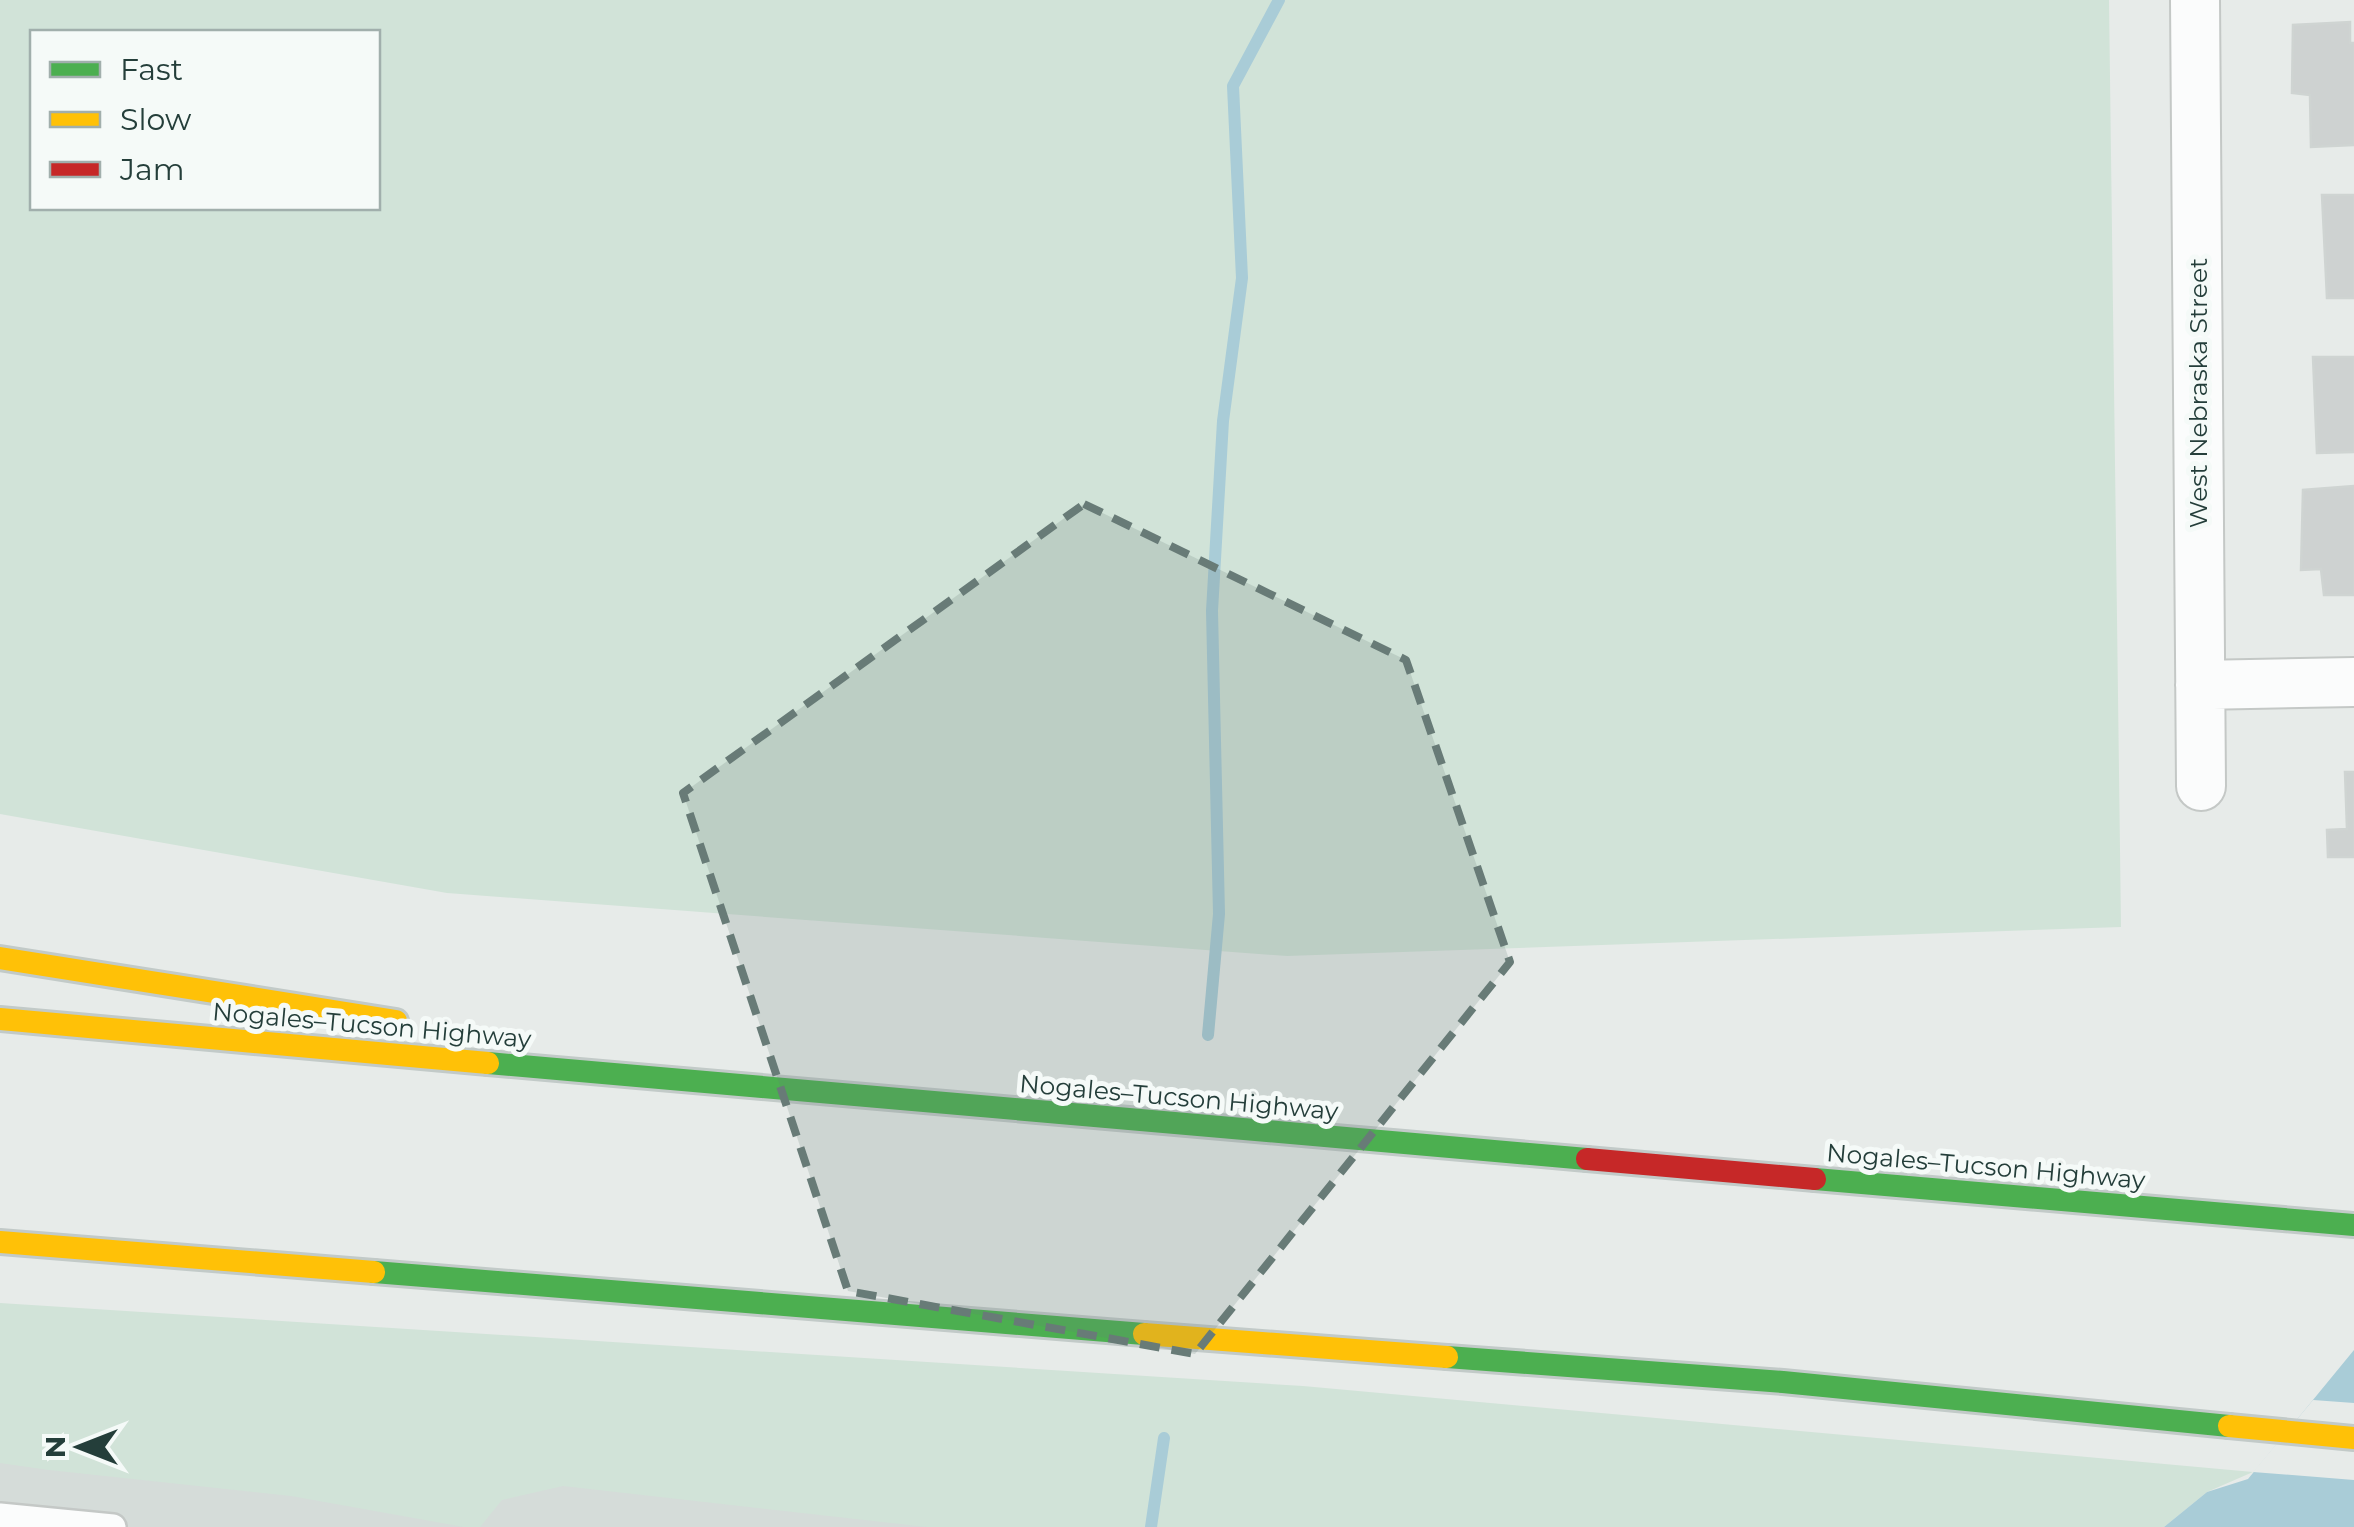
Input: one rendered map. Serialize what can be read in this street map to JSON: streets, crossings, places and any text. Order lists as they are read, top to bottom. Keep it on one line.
{"streets":{"highway":["Nogales–Tucson Highway"],"street":["West Nebraska Street"]},"legend":["Fast","Slow","Jam"],"north":"left"}
